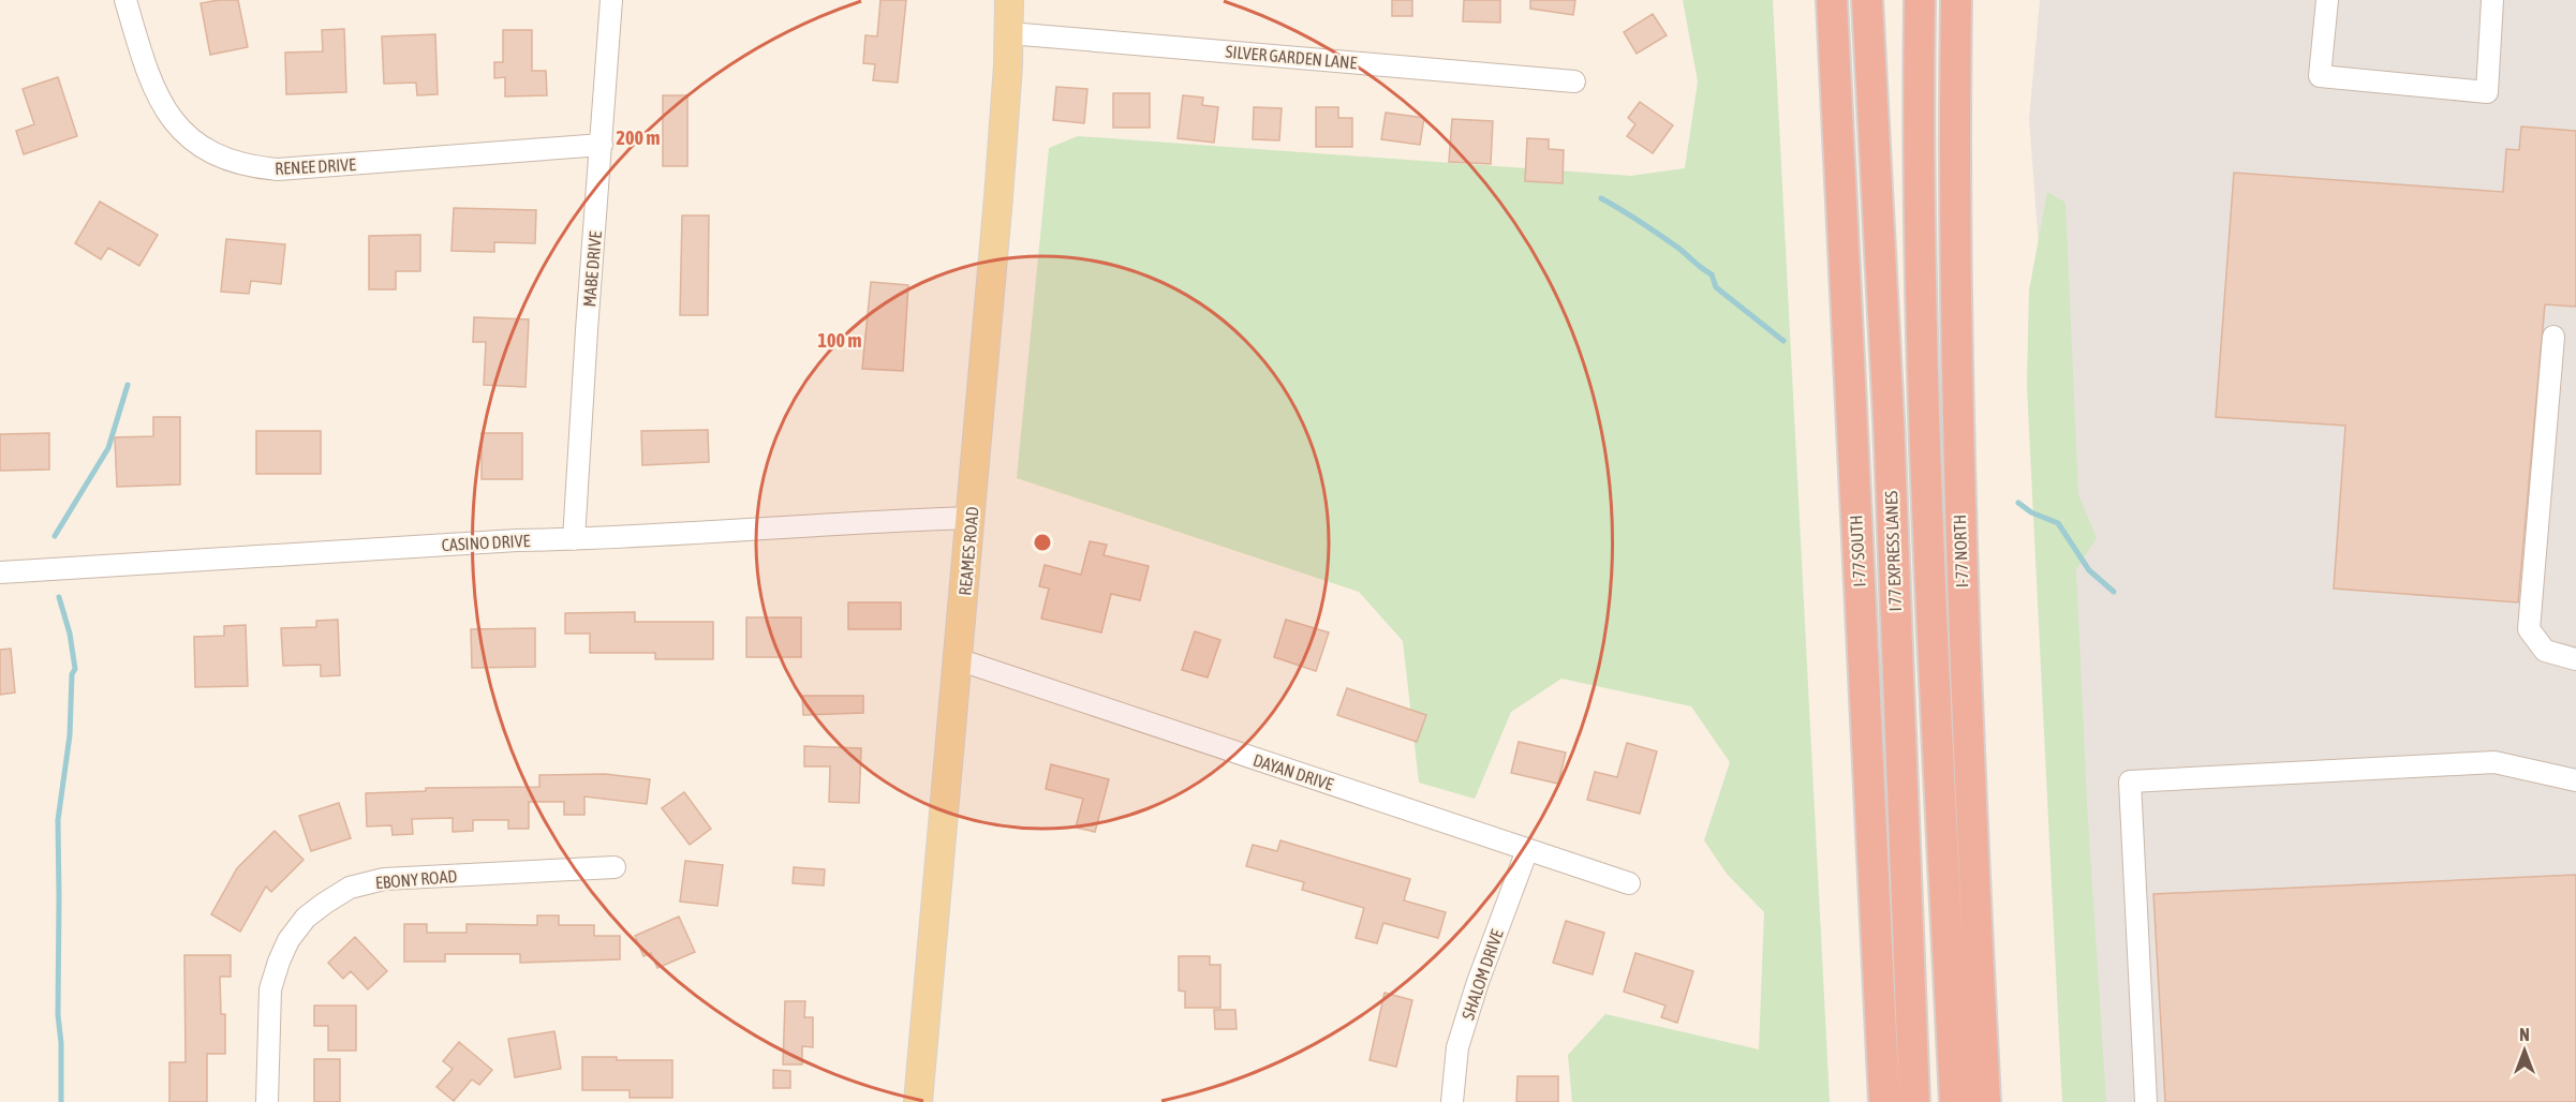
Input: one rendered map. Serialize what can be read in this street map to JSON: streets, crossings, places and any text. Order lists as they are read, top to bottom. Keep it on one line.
{"streets":{"highway":["I-77 SOUTH","I 77 EXPRESS LANES","I-77 NORTH"],"main road":["REAMES ROAD"],"street":["SILVER GARDEN LANE","RENEE DRIVE","MABE DRIVE","CASINO DRIVE","DAYAN DRIVE","EBONY ROAD","SHALOM DRIVE"]},"crossings":[["SILVER GARDEN LANE","REAMES ROAD"],["RENEE DRIVE","MABE DRIVE"],["MABE DRIVE","CASINO DRIVE"],["CASINO DRIVE","REAMES ROAD"],["REAMES ROAD","DAYAN DRIVE"],["DAYAN DRIVE","SHALOM DRIVE"]],"north":"top","rings":["200 m","100 m"]}
